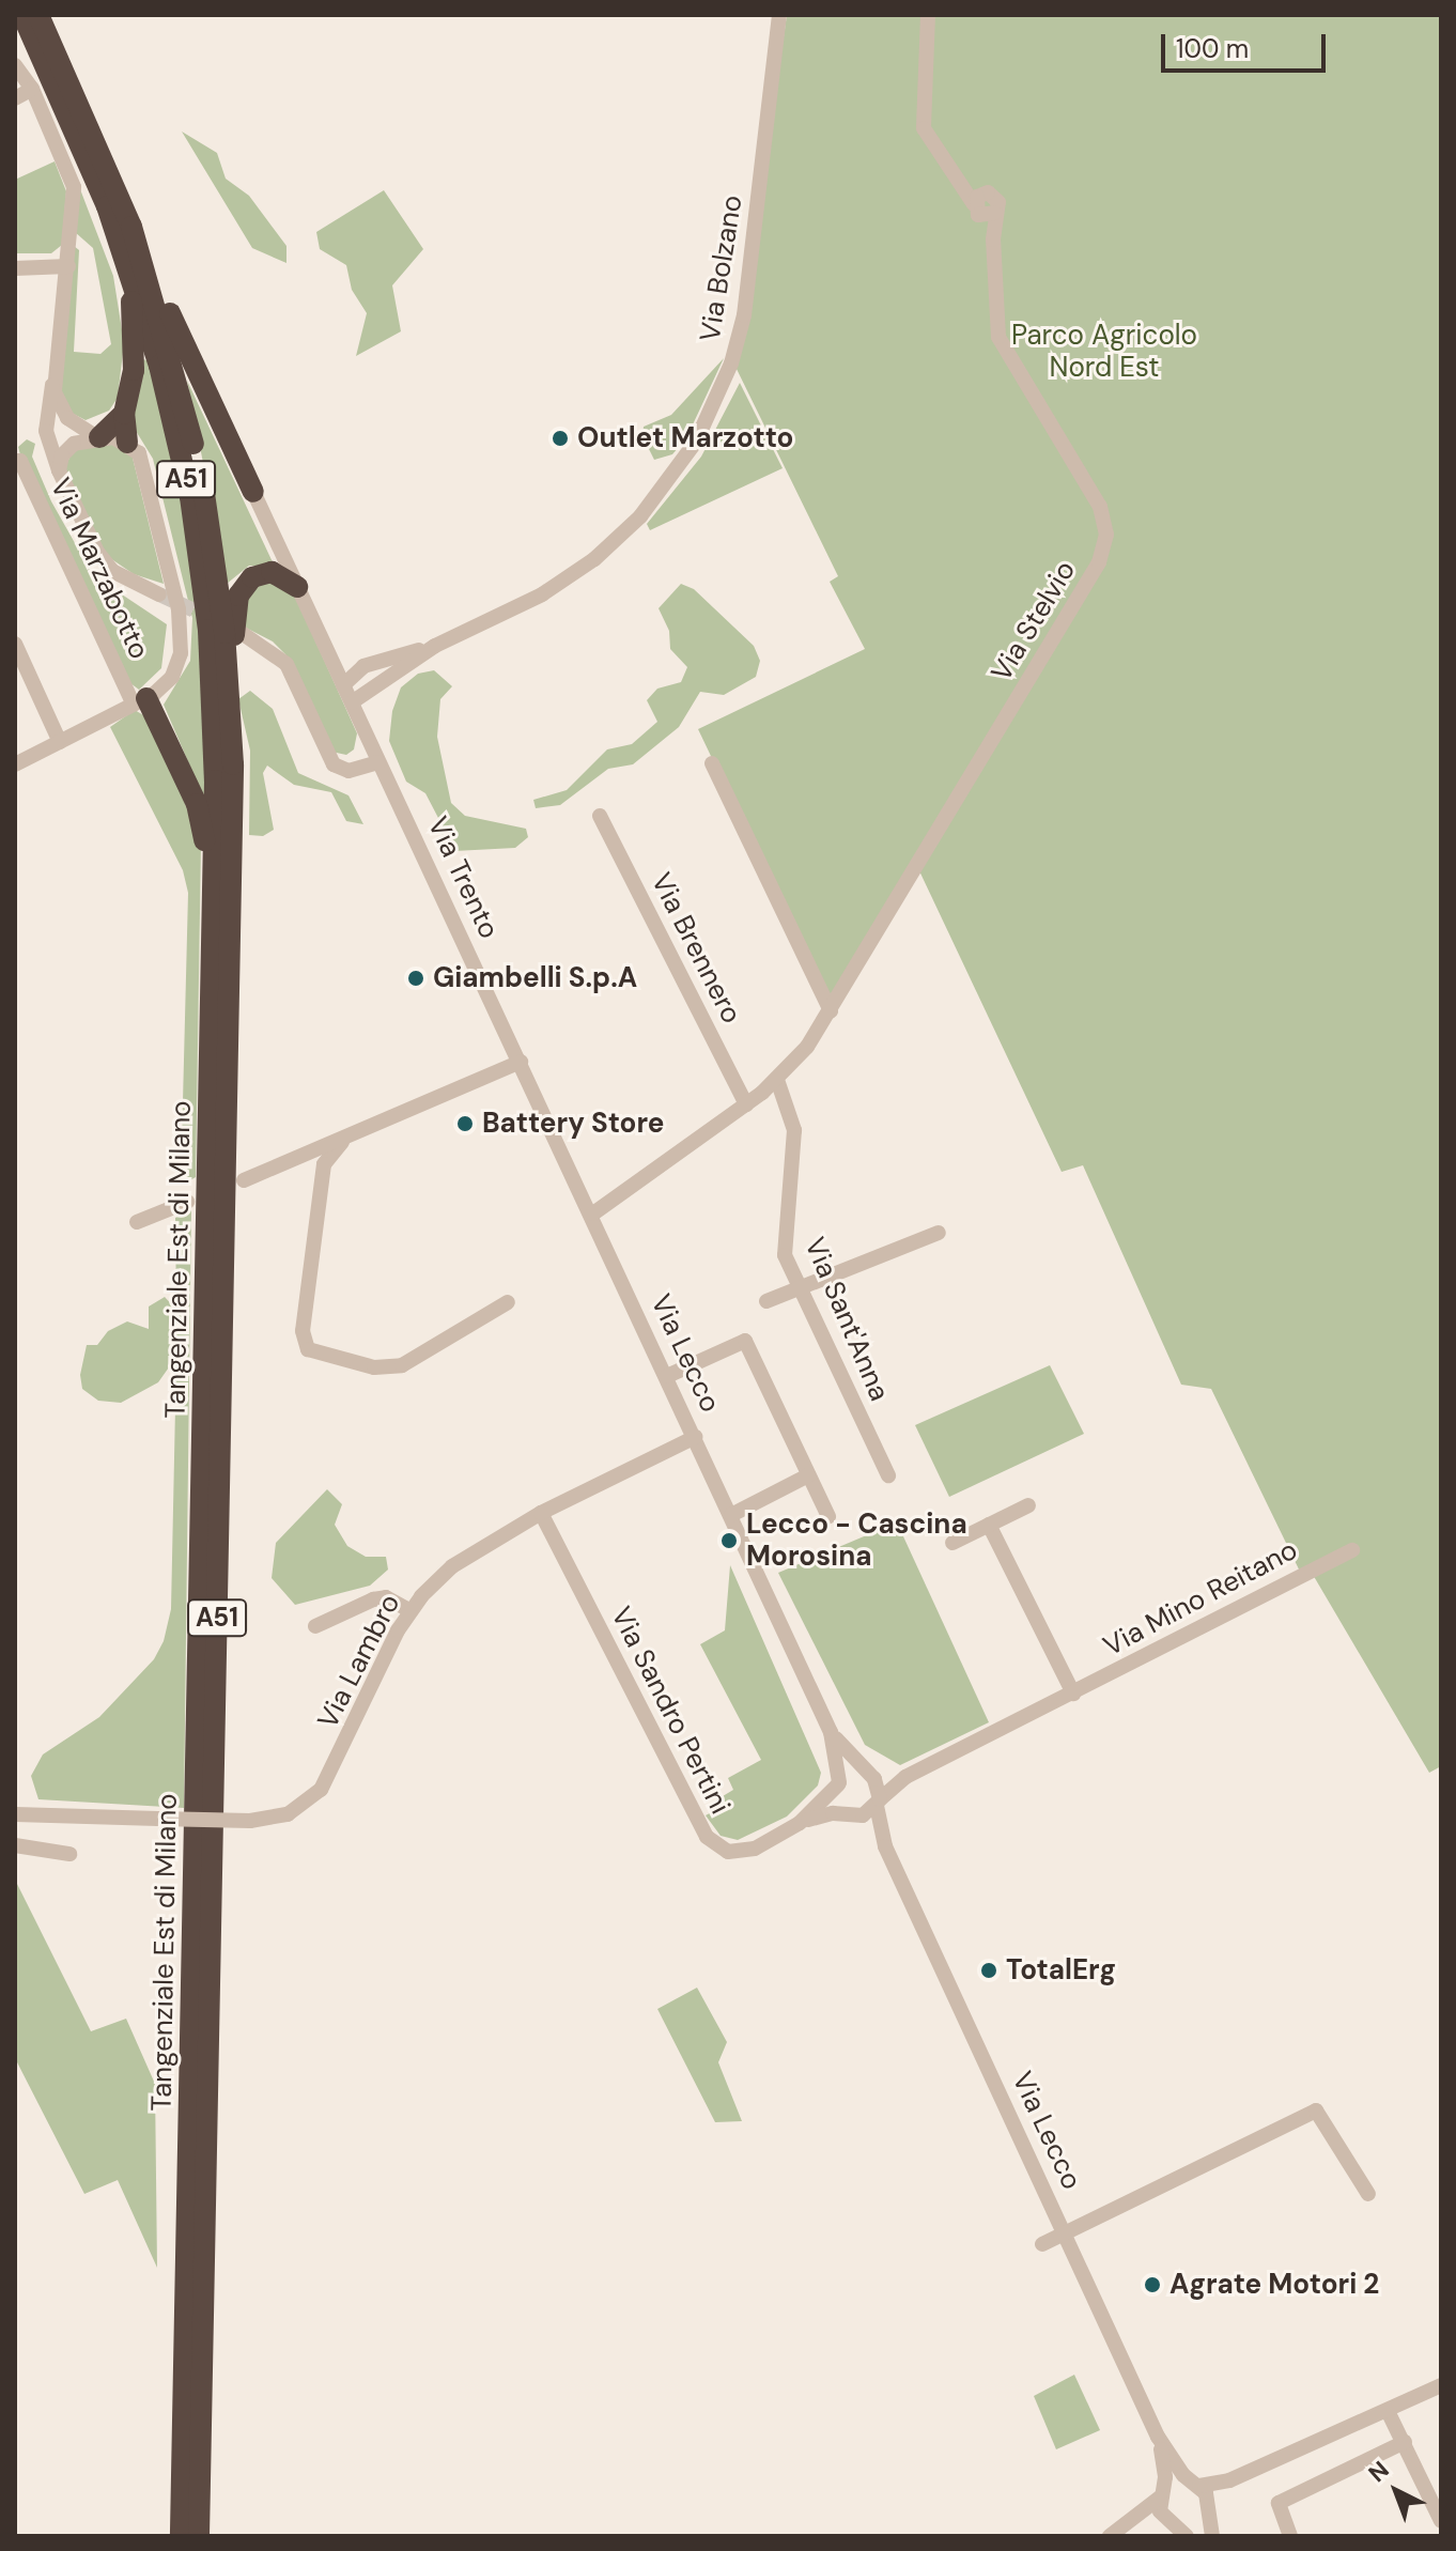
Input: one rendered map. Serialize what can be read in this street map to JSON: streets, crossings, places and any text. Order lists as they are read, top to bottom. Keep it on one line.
{"streets":{"highway":["A51","Tangenziale Est di Milano"],"street":["Via Bolzano","Via Marzabotto","Via Stelvio","Via Trento","Via Brennero","Via Sant'Anna","Via Lecco","Via Mino Reitano","Via Lambro","Via Sandro Pertini"]},"crossings":[["Via Stelvio","Via Trento"],["Via Stelvio","Via Brennero"],["Via Stelvio","Via Sant'Anna"],["Via Stelvio","Via Lecco"],["Via Trento","Via Lecco"],["Via Lecco","Via Mino Reitano"],["Via Lecco","Via Lambro"],["Via Lambro","Via Sandro Pertini"]],"parks":["Parco Agricolo Nord Est"],"places":["Outlet Marzotto","Giambelli S.p.A","Battery Store","Lecco - Cascina Morosina","TotalErg","Agrate Motori 2"],"scale_bar":"100 m","north":"top left"}
